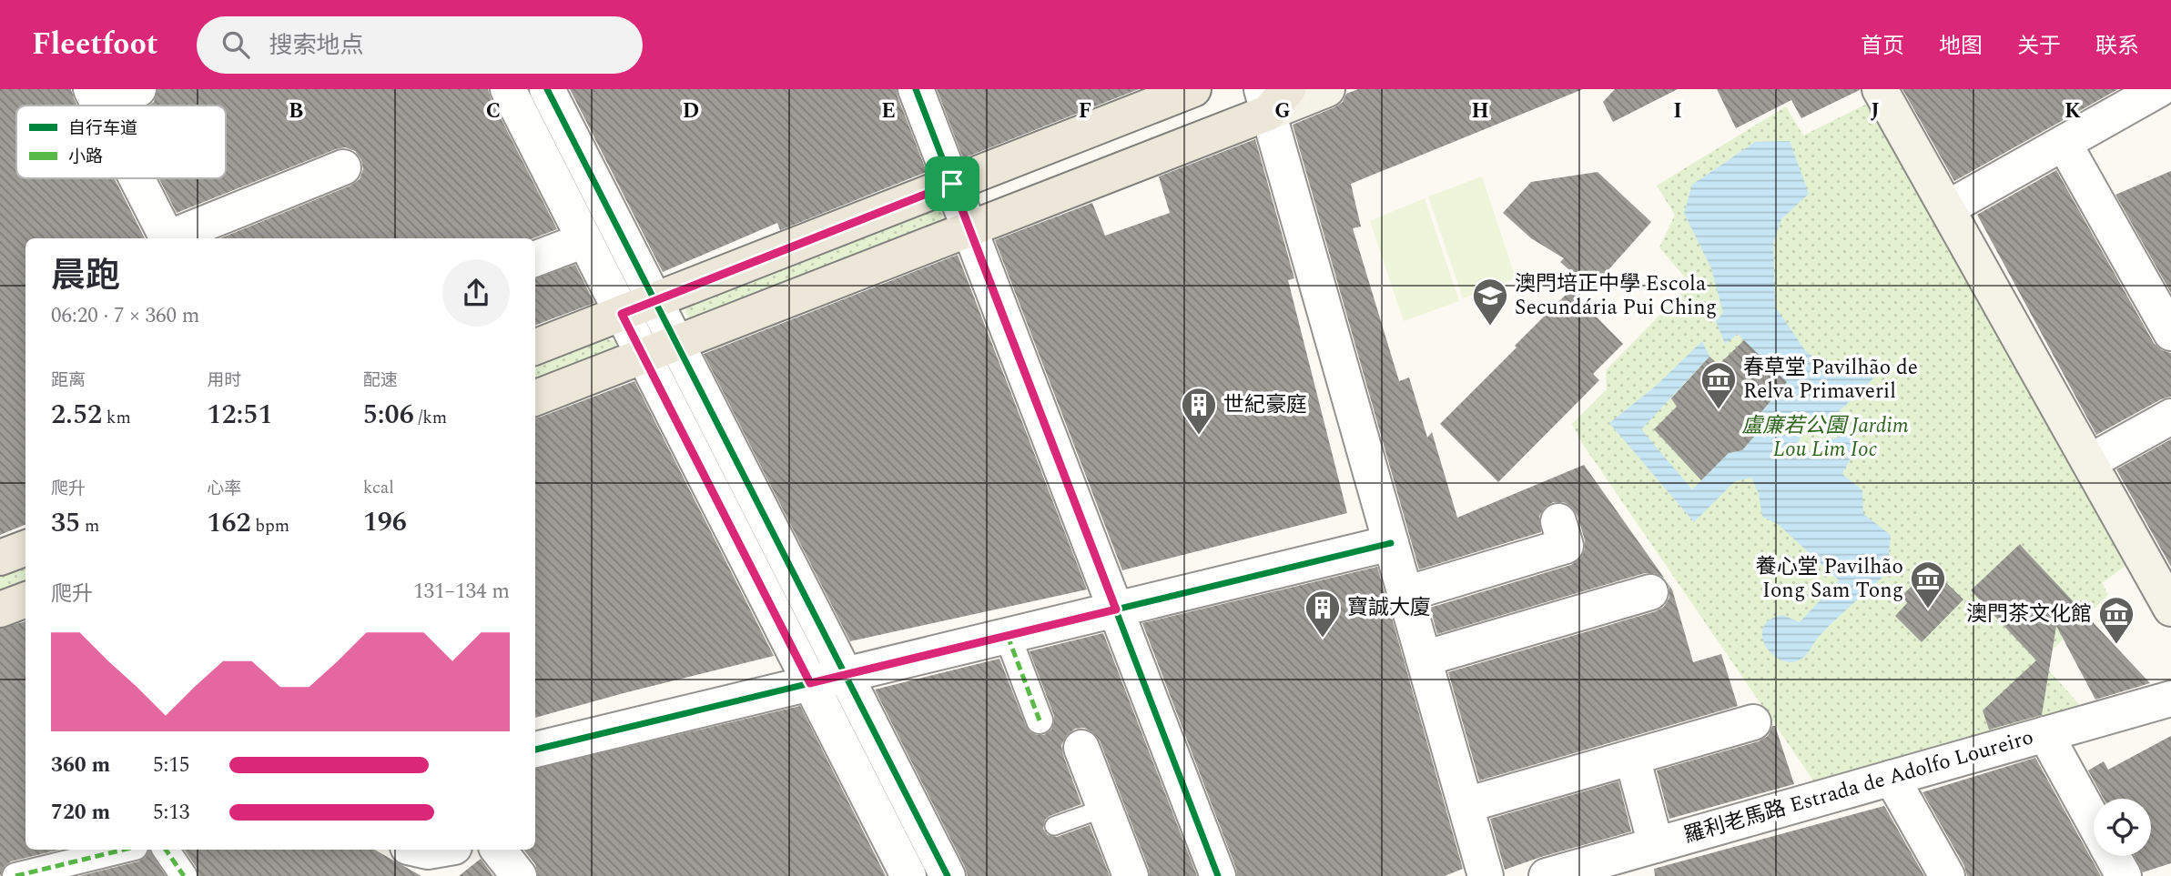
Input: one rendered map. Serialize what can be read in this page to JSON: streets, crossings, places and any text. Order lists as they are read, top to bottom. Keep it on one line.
{"streets":{"street":["羅利老馬路 Estrada de Adolfo Loureiro"]},"parks":["盧廉若公園 Jardim Lou Lim Ioc"],"places":{"school or university":["澳門培正中學 Escola Secundária Pui Ching"],"museum":["春草堂 Pavilhão de Relva Primaveril","養心堂 Pavilhão Iong Sam Tong","澳門茶文化館"],"building":["世紀豪庭","寶誠大廈"]},"legend":["自行车道","小路"],"page":{"header":"Fleetfoot","search":"搜索地点","nav":["首页","地图","关于","联系"],"heading":["晨跑","06:20 · 7 × 360 m"],"stats":[["距离","2.52 km"],["用时","12:51"],["配速","5:06 /km"],["爬升","35 m"],["心率","162 bpm"],["kcal","196"]],"chart":["爬升","131–134 m"],"list":[{"name":"360 m","note":"5:15"},{"name":"720 m","note":"5:13"}]},"grid":{"columns":["B","C","D","E","F","G","H","I","J","K"]}}
